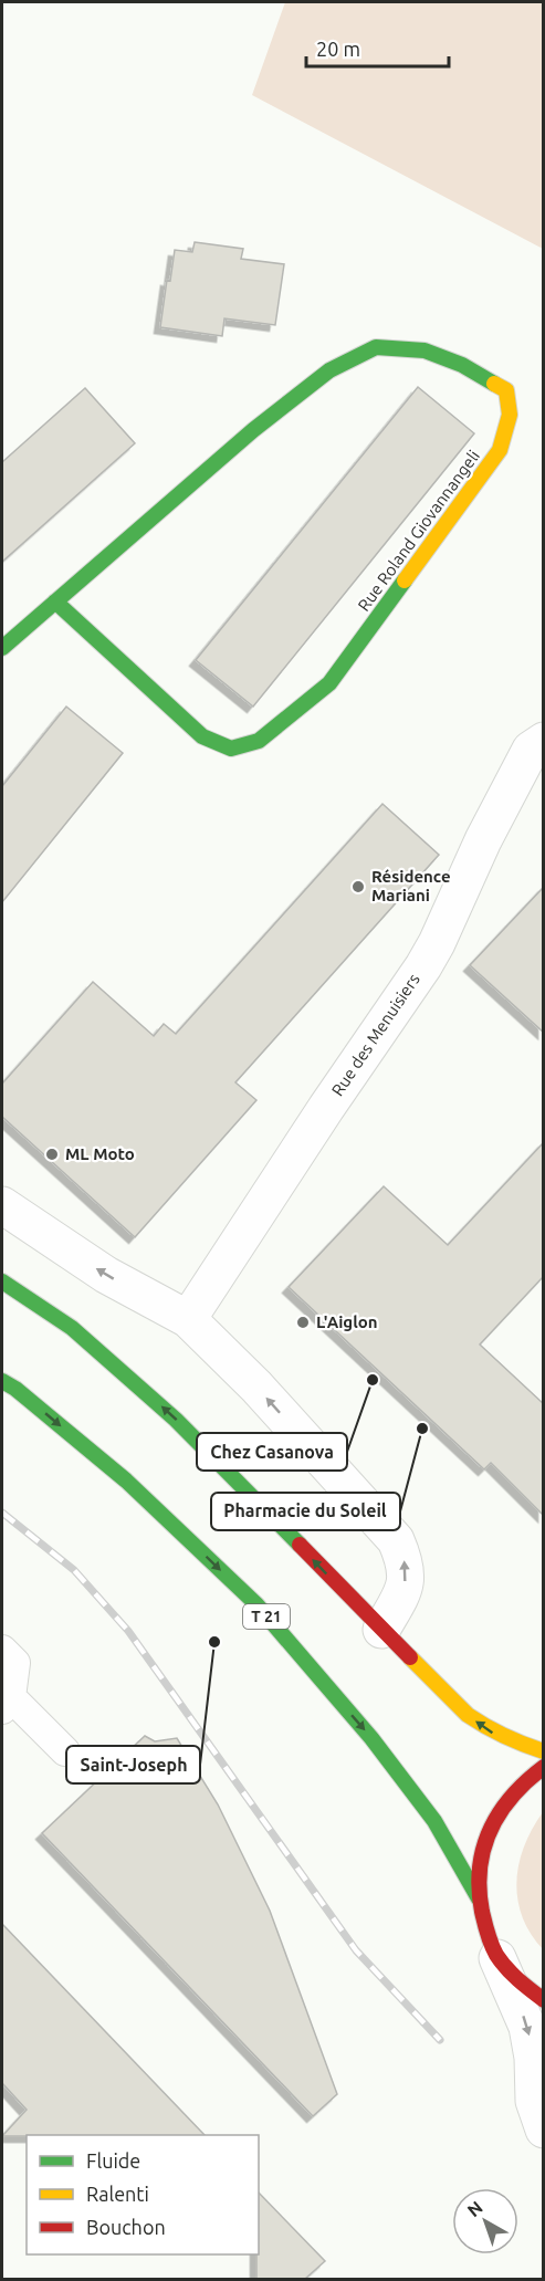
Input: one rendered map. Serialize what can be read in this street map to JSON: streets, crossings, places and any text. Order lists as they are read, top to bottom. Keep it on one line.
{"streets":{"main road":["Rue Roland Giovannangeli","T 21"],"street":["Rue des Menuisiers"]},"places":["Résidence Mariani","ML Moto","L'Aiglon","Chez Casanova","Pharmacie du Soleil","Saint-Joseph"],"legend":["Fluide","Ralenti","Bouchon"],"scale_bar":"20 m","north":"top left"}
